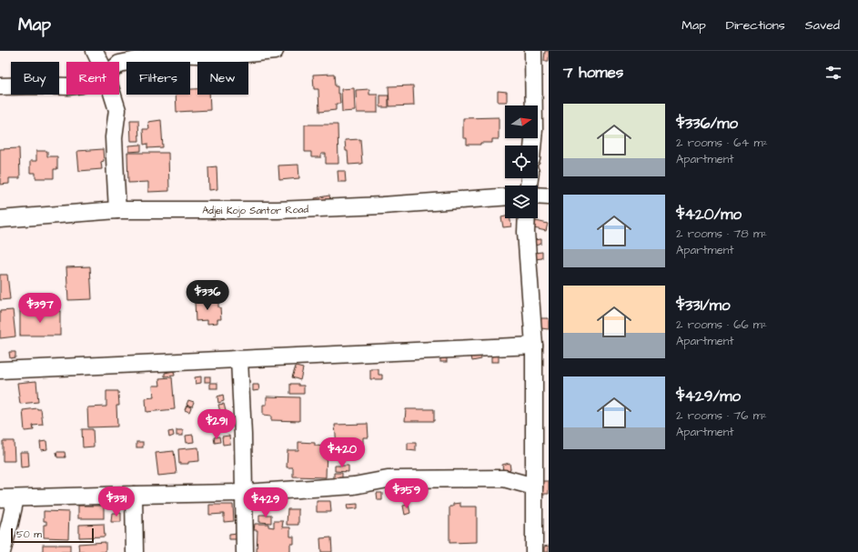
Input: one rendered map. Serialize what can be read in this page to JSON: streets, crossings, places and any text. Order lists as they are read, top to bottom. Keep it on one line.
{"streets":{"street":["Adjei Kojo Santor Road"]},"scale_bar":"50 m","north":"right","page":{"header":"Map","nav":["Map","Directions","Saved"],"heading":"7 homes","chip":["Buy","Rent","Filters","New"],"list":[{"name":"$336/mo","note":"2 rooms · 64 m² · Apartment"},{"name":"$420/mo","note":"2 rooms · 78 m² · Apartment"},{"name":"$331/mo","note":"2 rooms · 66 m² · Apartment"},{"name":"$429/mo","note":"2 rooms · 76 m² · Apartment"}],"price":["$336","$397","$291","$420","$359","$331","$429"],"scale":"50 m"}}
